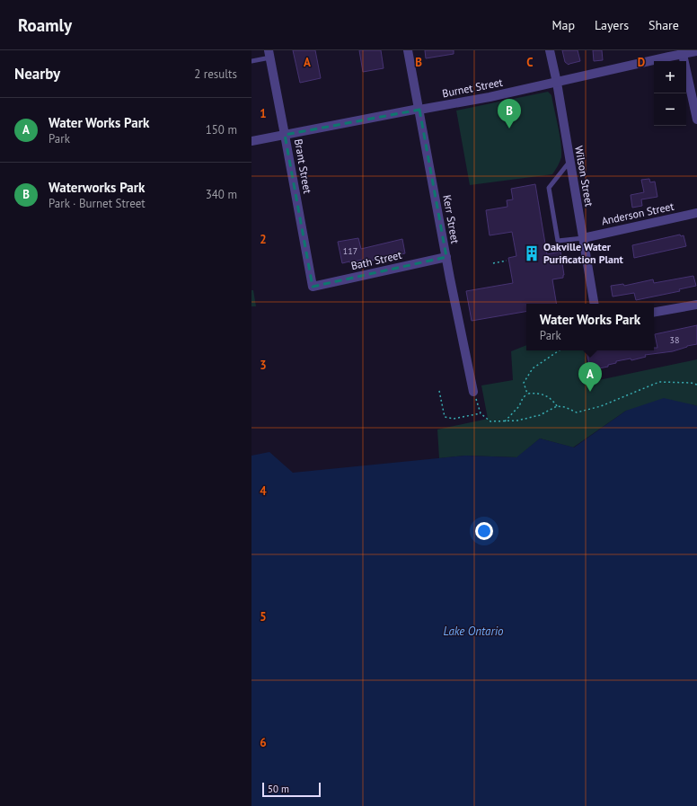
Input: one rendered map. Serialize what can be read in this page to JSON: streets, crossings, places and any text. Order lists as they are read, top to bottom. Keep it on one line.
{"streets":{"street":["Burnet Street","Brant Street","Wilson Street","Anderson Street","Kerr Street","Bath Street"]},"crossings":[["Burnet Street","Brant Street"],["Burnet Street","Wilson Street"],["Burnet Street","Kerr Street"],["Brant Street","Bath Street"],["Wilson Street","Anderson Street"],["Kerr Street","Bath Street"]],"water":["Lake Ontario"],"places":{"building":["Oakville Water Purification Plant"]},"house_numbers":["117","38"],"scale_bar":"50 m","page":{"header":"Roamly","nav":["Map","Layers","Share"],"heading":["Nearby","2 results"],"map_buttons":["+","−"],"list":[{"mark":"A","name":"Water Works Park","note":"Park","value":"150 m"},{"mark":"B","name":"Waterworks Park","note":"Park · Burnet Street","value":"340 m"}],"pins":["B","A"],"popup":["Water Works Park","Park"],"scale":"50 m"},"grid":{"columns":["A","B","C","D"],"rows":["1","2","3","4","5","6"]}}
